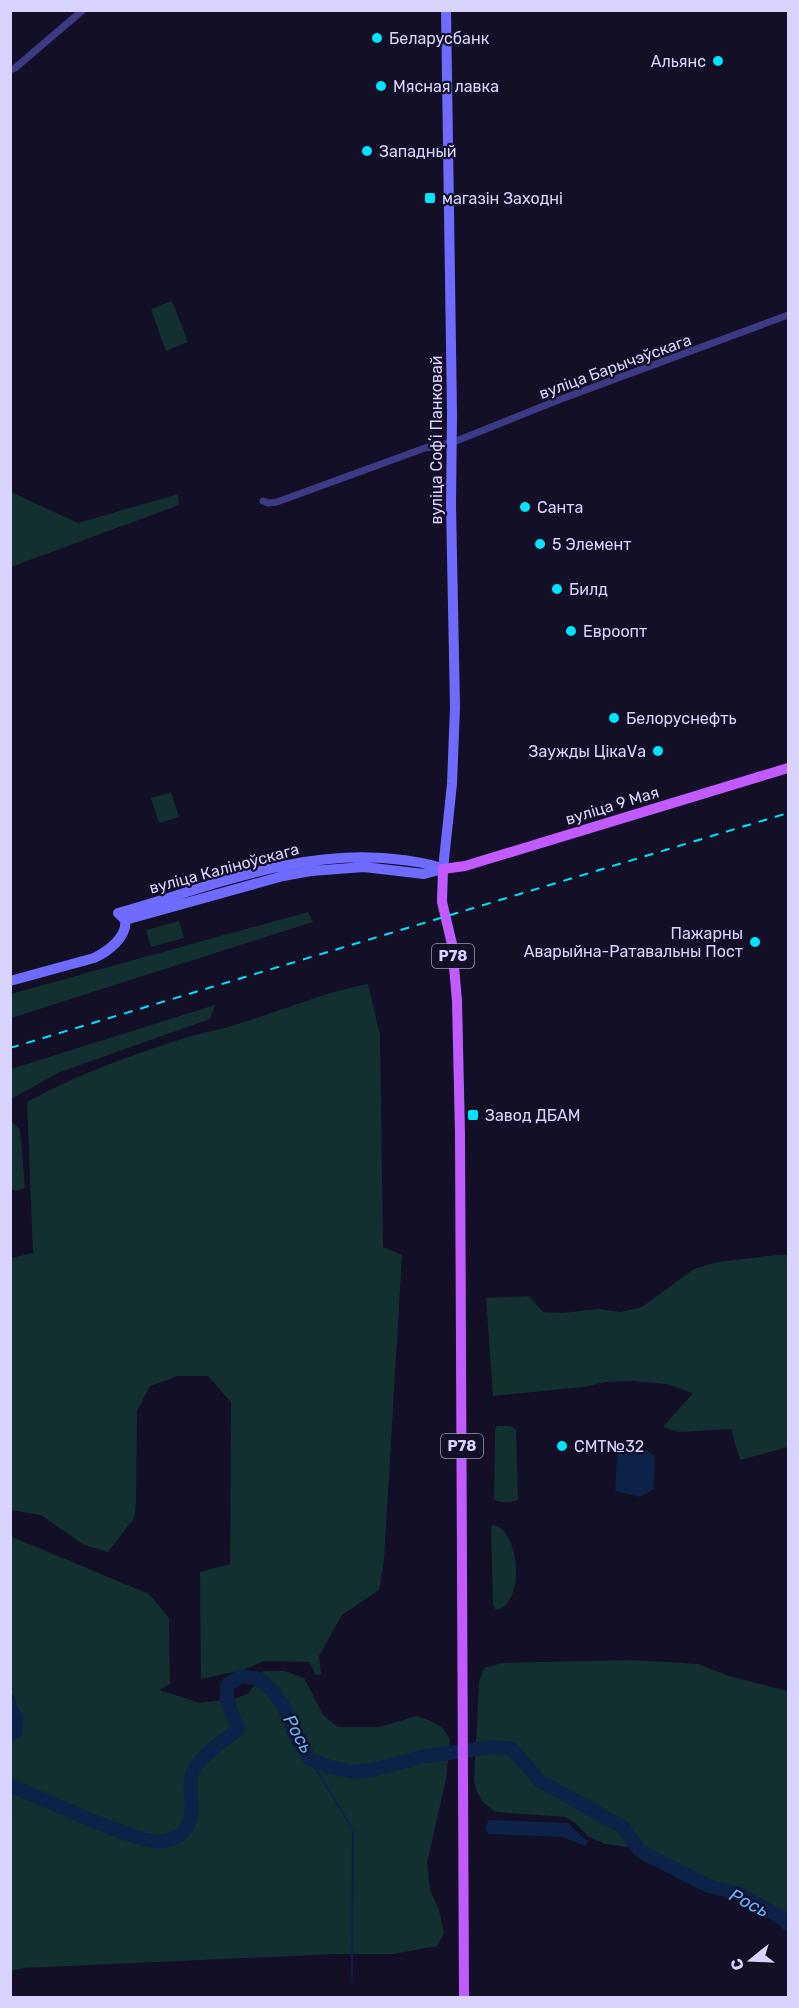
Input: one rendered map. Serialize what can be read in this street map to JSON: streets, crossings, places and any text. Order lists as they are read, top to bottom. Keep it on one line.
{"streets":{"main road":["вуліца Софʼі Панковай","вуліца 9 Мая","вуліца Каліноўскага","Р78"],"street":["вуліца Барычэўскага"]},"crossings":[["вуліца Барычэўскага","вуліца Софʼі Панковай"],["вуліца Софʼі Панковай","вуліца 9 Мая"],["вуліца Софʼі Панковай","вуліца Каліноўскага"],["вуліца Софʼі Панковай","Р78"],["вуліца 9 Мая","вуліца Каліноўскага"],["вуліца 9 Мая","Р78"],["вуліца Каліноўскага","Р78"]],"water":["Рось"],"places":{"other":["Беларусбанк","Альянс","Мясная лавка","Западный","Санта","5 Элемент","Билд","Евроопт","Белоруснефть","Заужды ЦікаVа","Пажарны Аварыйна-Ратавальны Пост","СМТ№32"],"transit":["магазін Заходні","Завод ДБАМ"]},"north":"left"}
